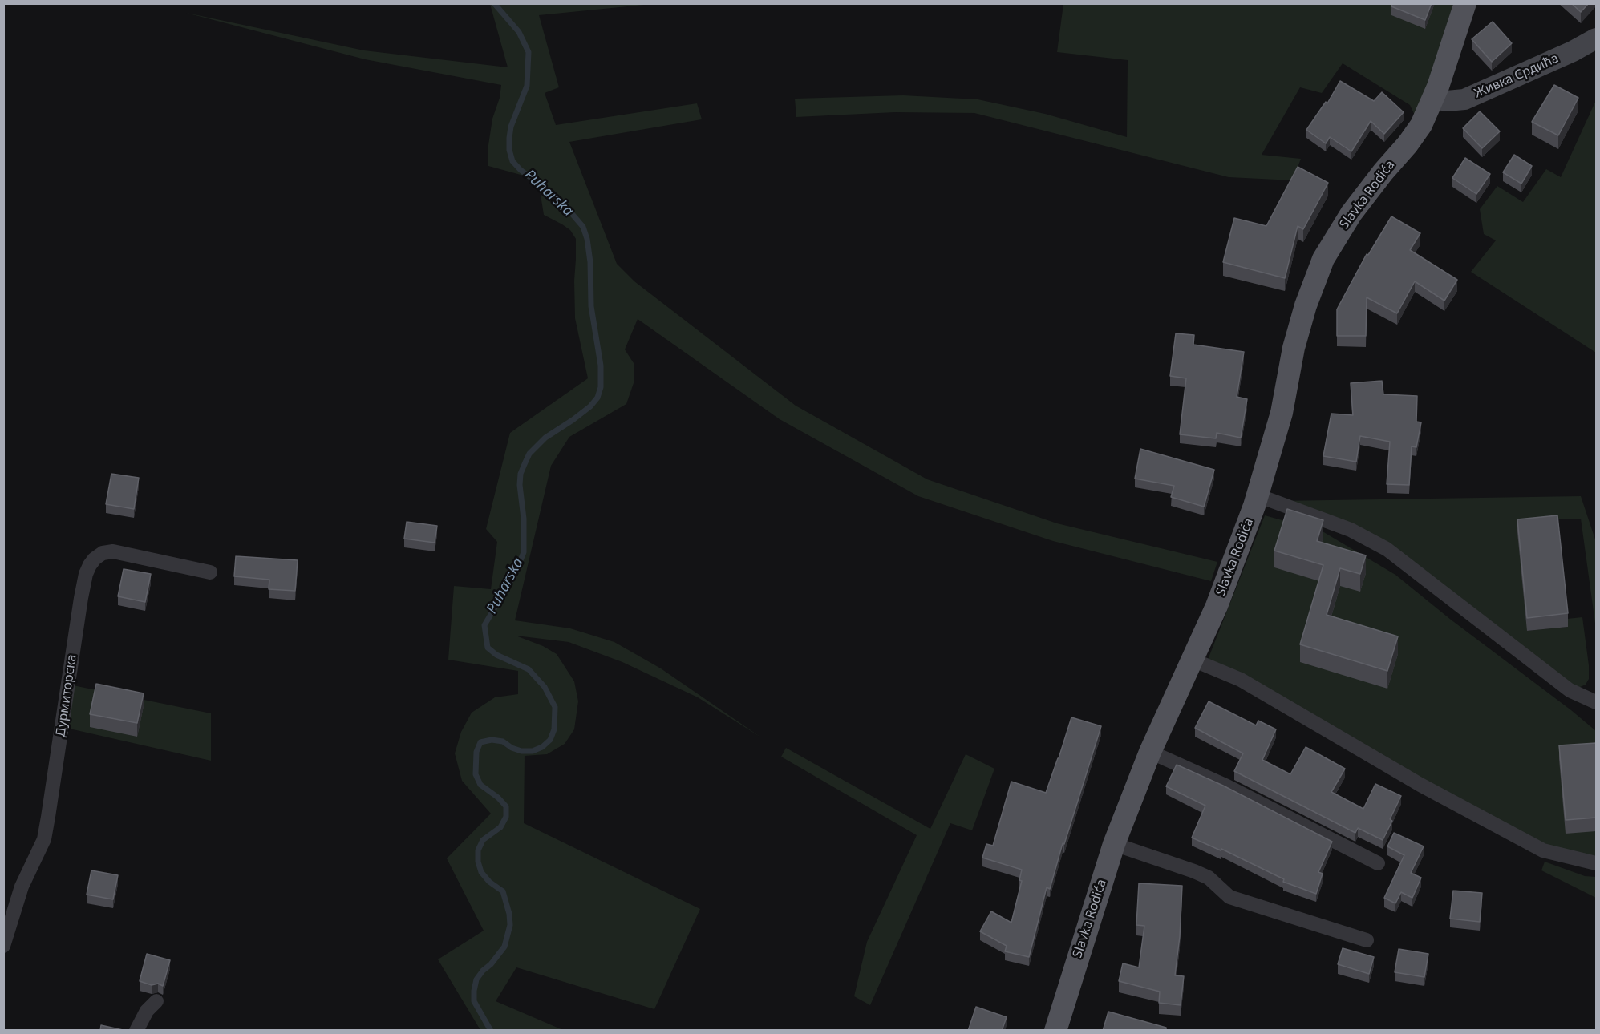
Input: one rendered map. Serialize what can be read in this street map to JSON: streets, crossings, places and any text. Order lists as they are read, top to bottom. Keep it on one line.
{"streets":{"main road":["Живка Срдића","Slavka Rodića"],"street":["Дурмиторска"]},"crossings":[["Живка Срдића","Slavka Rodića"]],"water":["Puharska"]}
